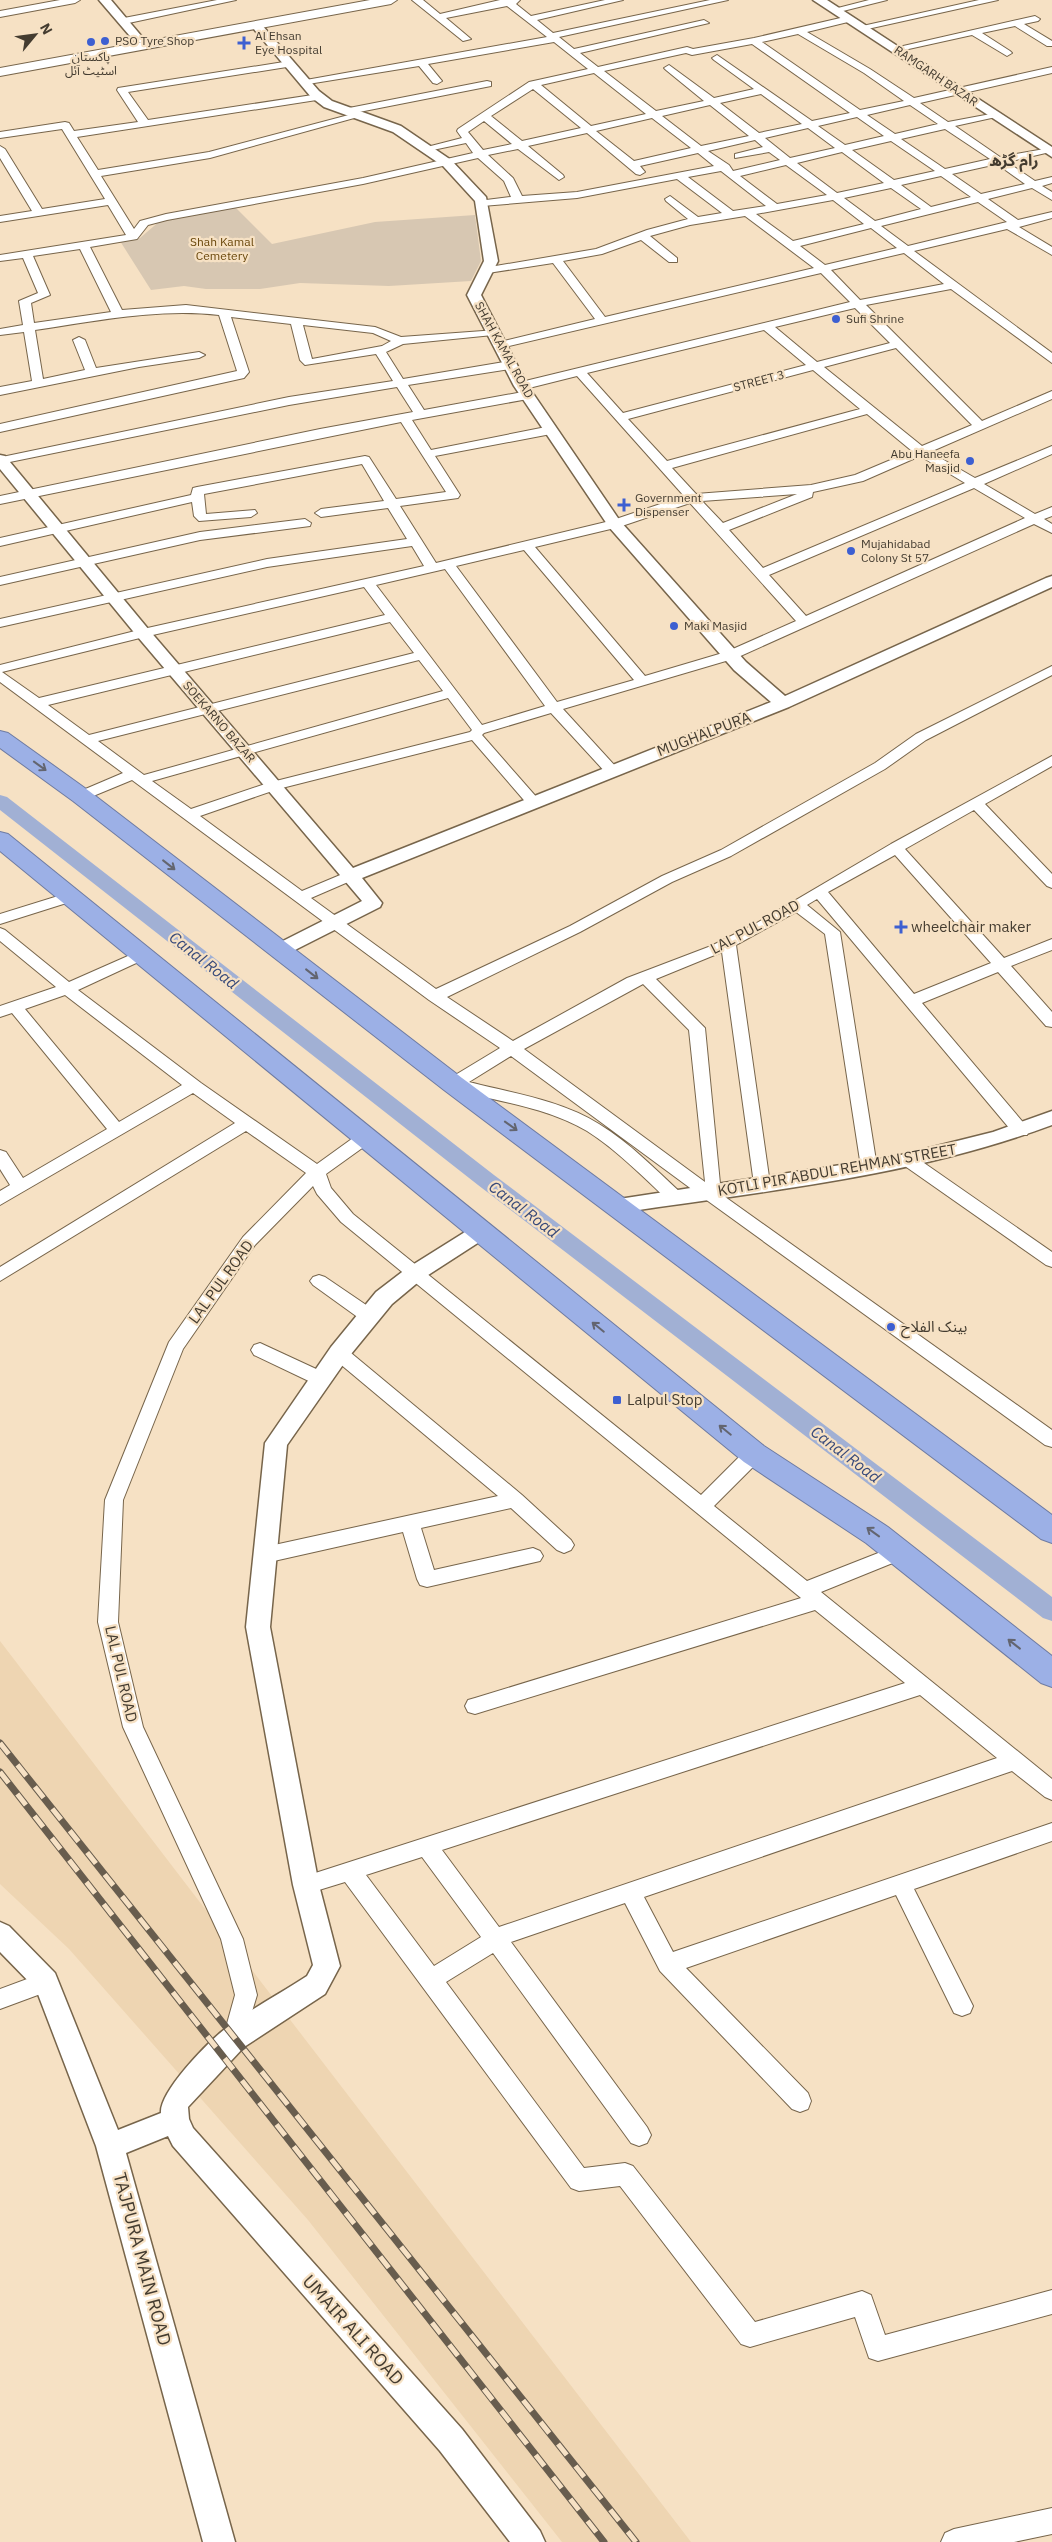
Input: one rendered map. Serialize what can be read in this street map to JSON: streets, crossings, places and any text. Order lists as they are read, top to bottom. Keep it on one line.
{"streets":{"street":["RAMGARH BAZAR","SHAH KAMAL ROAD","STREET 3","SOEKARNO BAZAR","MUGHALPURA","LAL PUL ROAD","KOTLI PIR ABDUL REHMAN STREET","TAJPURA MAIN ROAD","UMAIR ALI ROAD"]},"crossings":[["SHAH KAMAL ROAD","MUGHALPURA"],["SOEKARNO BAZAR","MUGHALPURA"],["LAL PUL ROAD","UMAIR ALI ROAD"]],"districts":["رام گڑھ"],"water":["Canal Road"],"parks":["Shah Kamal Cemetery"],"places":{"other":["PSO Tyre Shop","پاکستان اسٹیٹ آئل","Sufi Shrine","Abu Haneefa Masjid","Mujahidabad Colony St 57","Maki Masjid","بینک الفلاح"],"health":["Al Ehsan Eye Hospital","Government Dispenser","wheelchair maker"],"transit":["Lalpul Stop"]},"north":"top right"}
